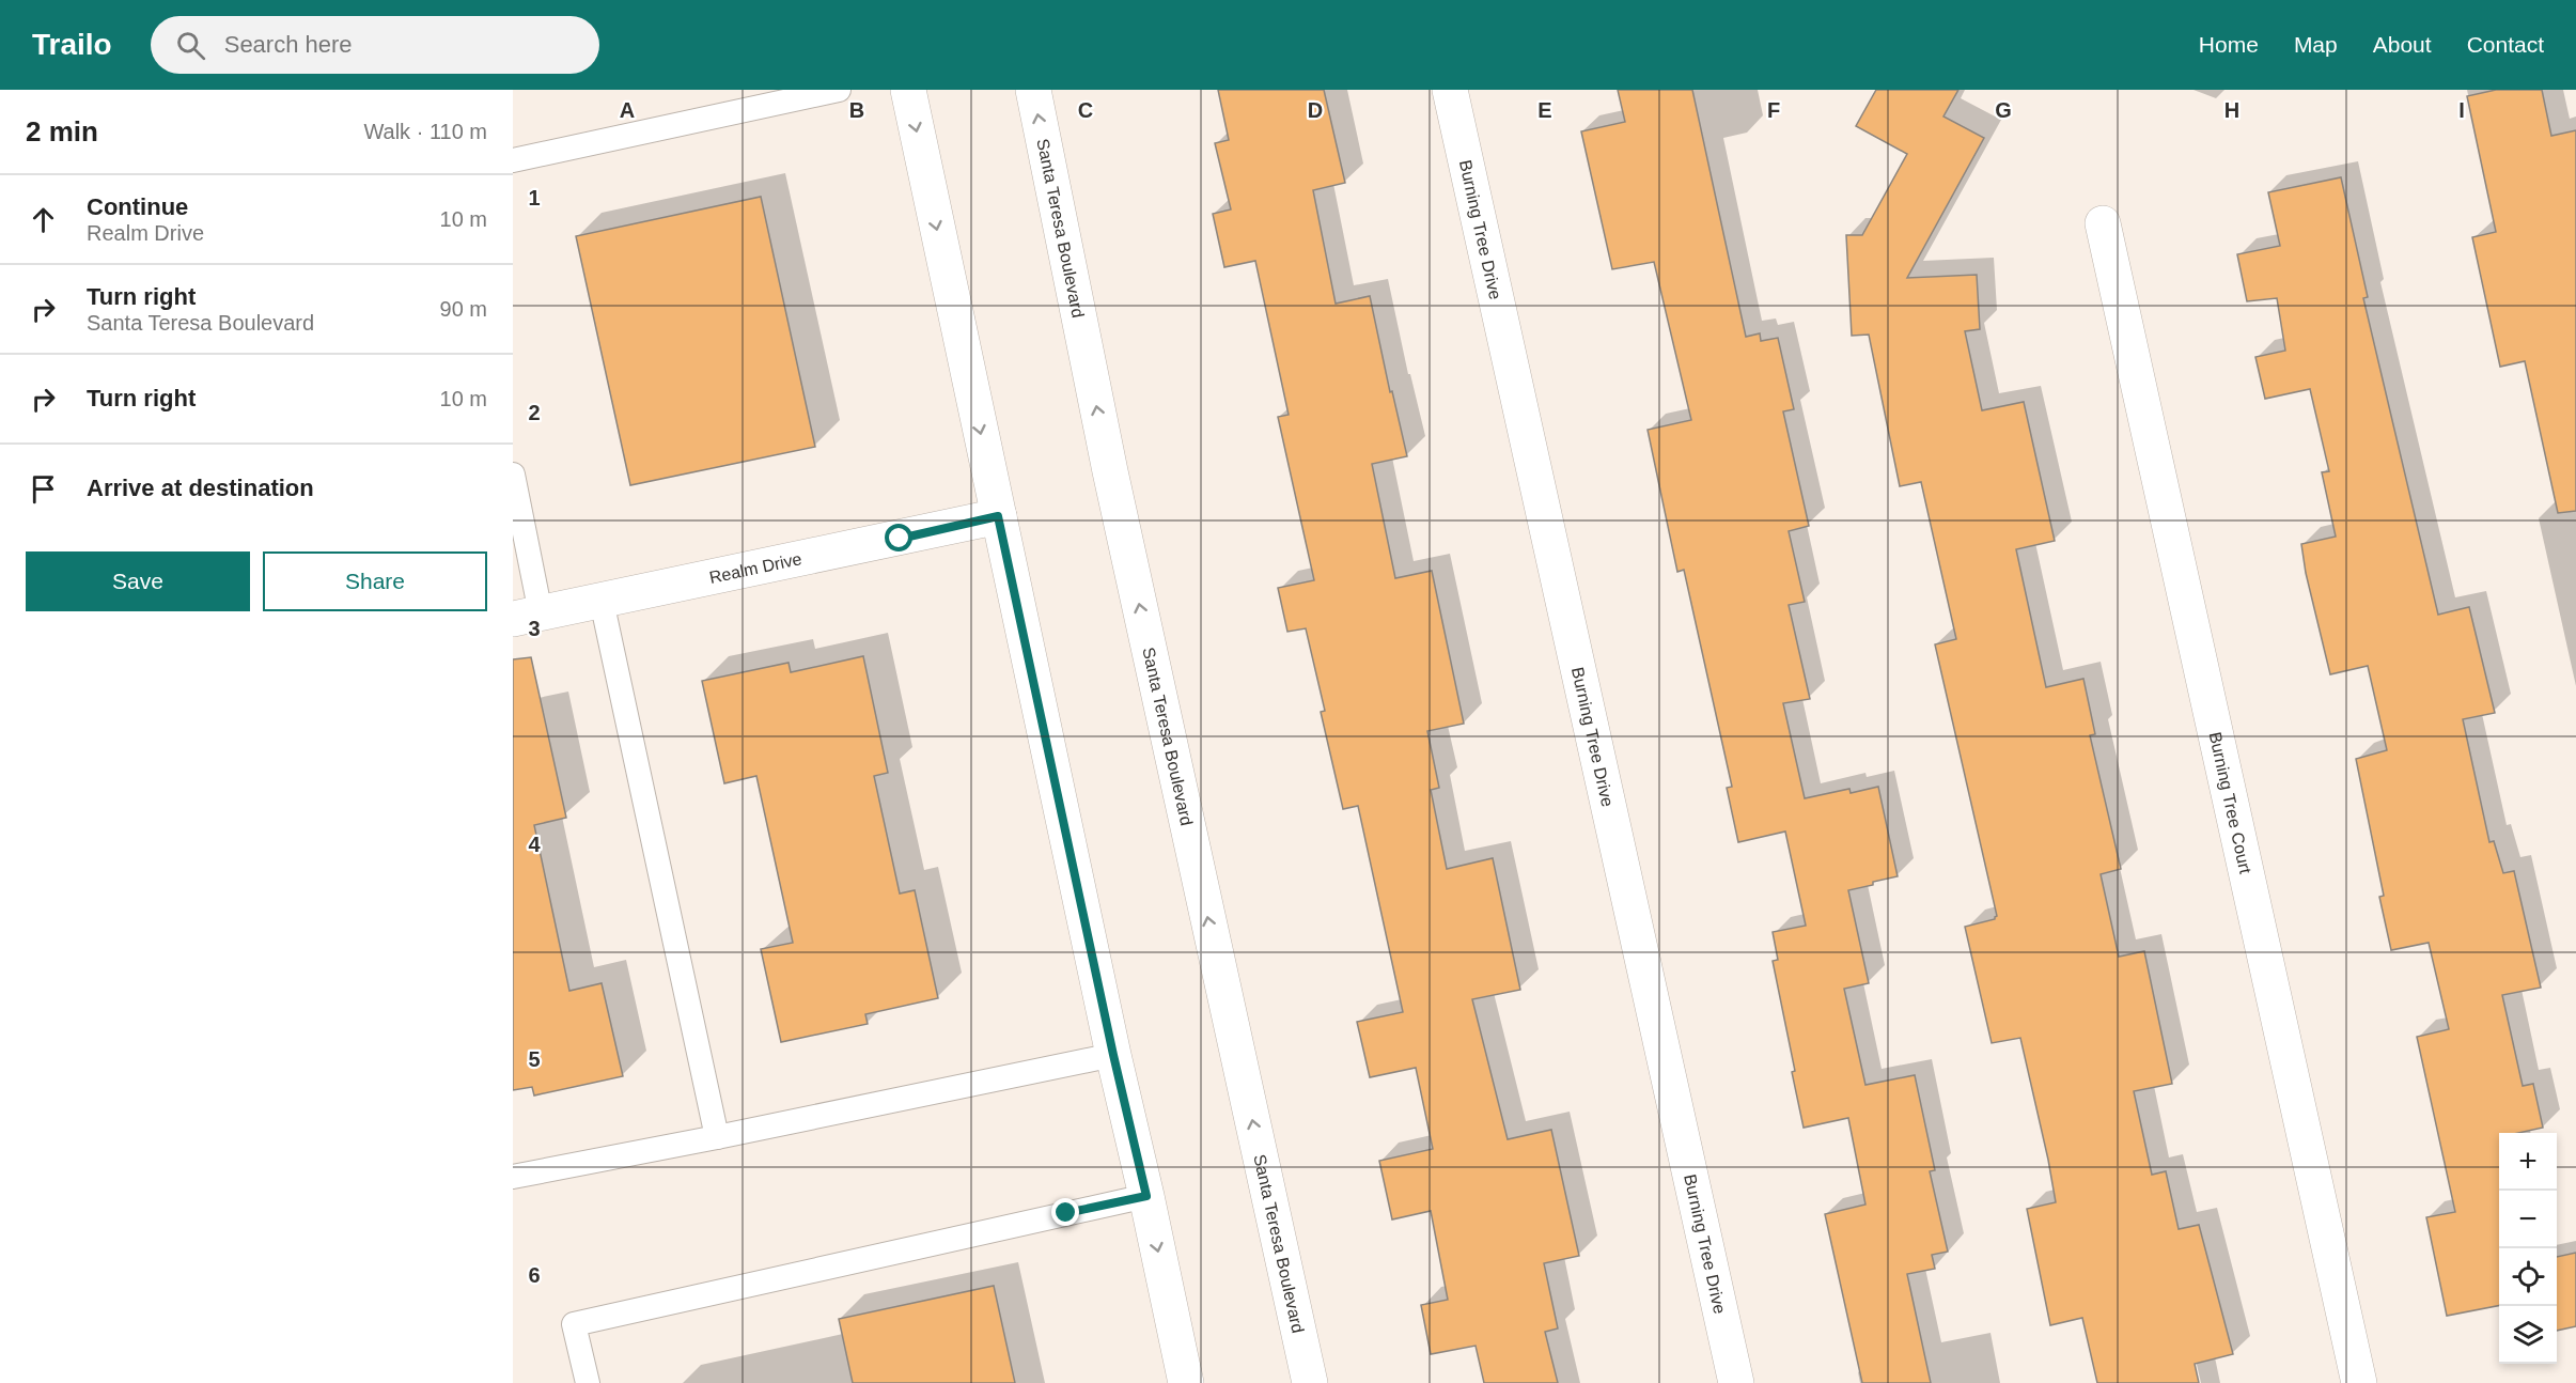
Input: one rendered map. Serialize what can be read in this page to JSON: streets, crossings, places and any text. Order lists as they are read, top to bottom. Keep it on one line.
{"streets":{"street":["Santa Teresa Boulevard","Burning Tree Drive","Realm Drive","Burning Tree Court"]},"page":{"header":"Trailo","search":"Search here","nav":["Home","Map","About","Contact"],"heading":["2 min","Walk · 110 m"],"list":[["Continue","Realm Drive","10 m"],["Turn right","Santa Teresa Boulevard","90 m"],["Turn right","10 m"],"Arrive at destination"],"buttons":["Save","Share"],"map_buttons":["+","−"]},"grid":{"columns":["A","B","C","D","E","F","G","H","I"],"rows":["1","2","3","4","5","6"]}}
